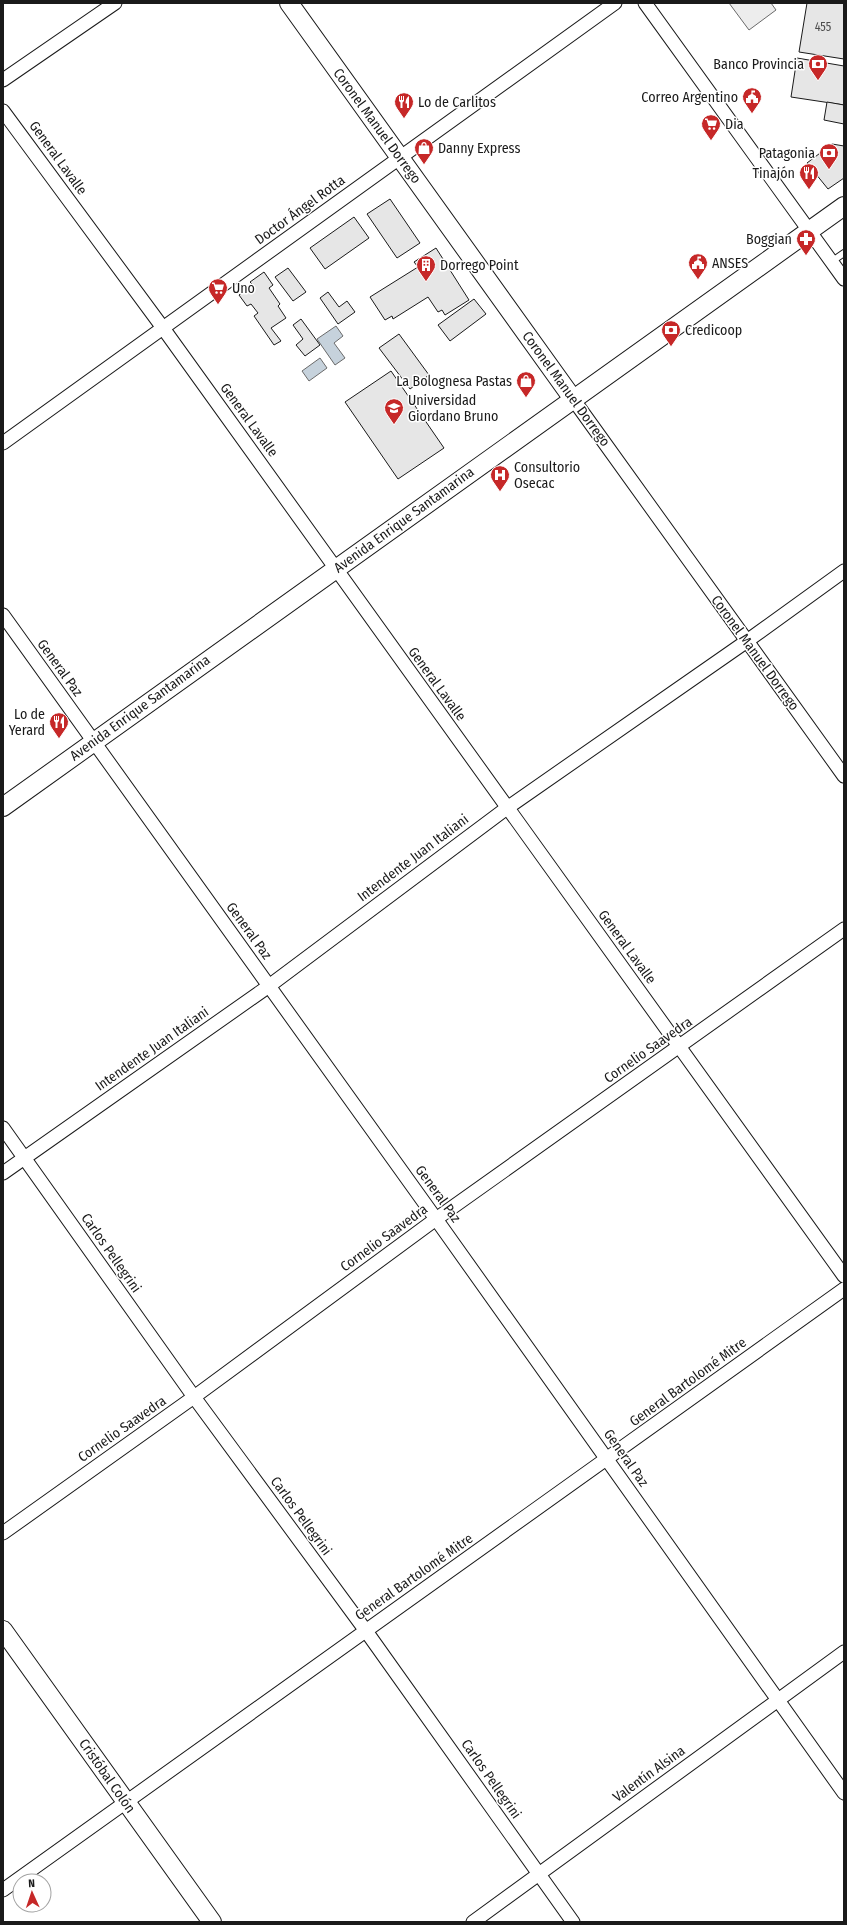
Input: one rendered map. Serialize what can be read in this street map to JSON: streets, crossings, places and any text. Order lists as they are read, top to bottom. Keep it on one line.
{"streets":{"main road":["Coronel Manuel Dorrego","Avenida Enrique Santamarina","Cristóbal Colón"],"street":["General Lavalle","Doctor Ángel Rotta","General Paz","Intendente Juan Italiani","Cornelio Saavedra","Carlos Pellegrini","General Bartolomé Mitre","Valentín Alsina"]},"crossings":[["Coronel Manuel Dorrego","Doctor Ángel Rotta"],["Coronel Manuel Dorrego","Avenida Enrique Santamarina"],["Coronel Manuel Dorrego","Intendente Juan Italiani"],["General Lavalle","Doctor Ángel Rotta"],["General Lavalle","Avenida Enrique Santamarina"],["General Lavalle","Intendente Juan Italiani"],["General Lavalle","Cornelio Saavedra"],["Avenida Enrique Santamarina","General Paz"],["General Paz","Intendente Juan Italiani"],["General Paz","Cornelio Saavedra"],["General Paz","General Bartolomé Mitre"],["General Paz","Valentín Alsina"],["Intendente Juan Italiani","Carlos Pellegrini"],["Cornelio Saavedra","Carlos Pellegrini"],["Carlos Pellegrini","General Bartolomé Mitre"],["Carlos Pellegrini","Valentín Alsina"],["General Bartolomé Mitre","Cristóbal Colón"]],"places":{"bank":["Banco Provincia","Patagonia","Credicoop"],"public building":["Correo Argentino","ANSES"],"restaurant":["Lo de Carlitos","Tinajón","Lo de Yerard"],"supermarket":["Dia","Uno"],"shop":["Danny Express","La Bolognesa Pastas"],"pharmacy":["Boggian"],"building":["Dorrego Point"],"school or university":["Universidad Giordano Bruno"],"hospital":["Consultorio Osecac"]},"house_numbers":["455"],"north":"top"}
